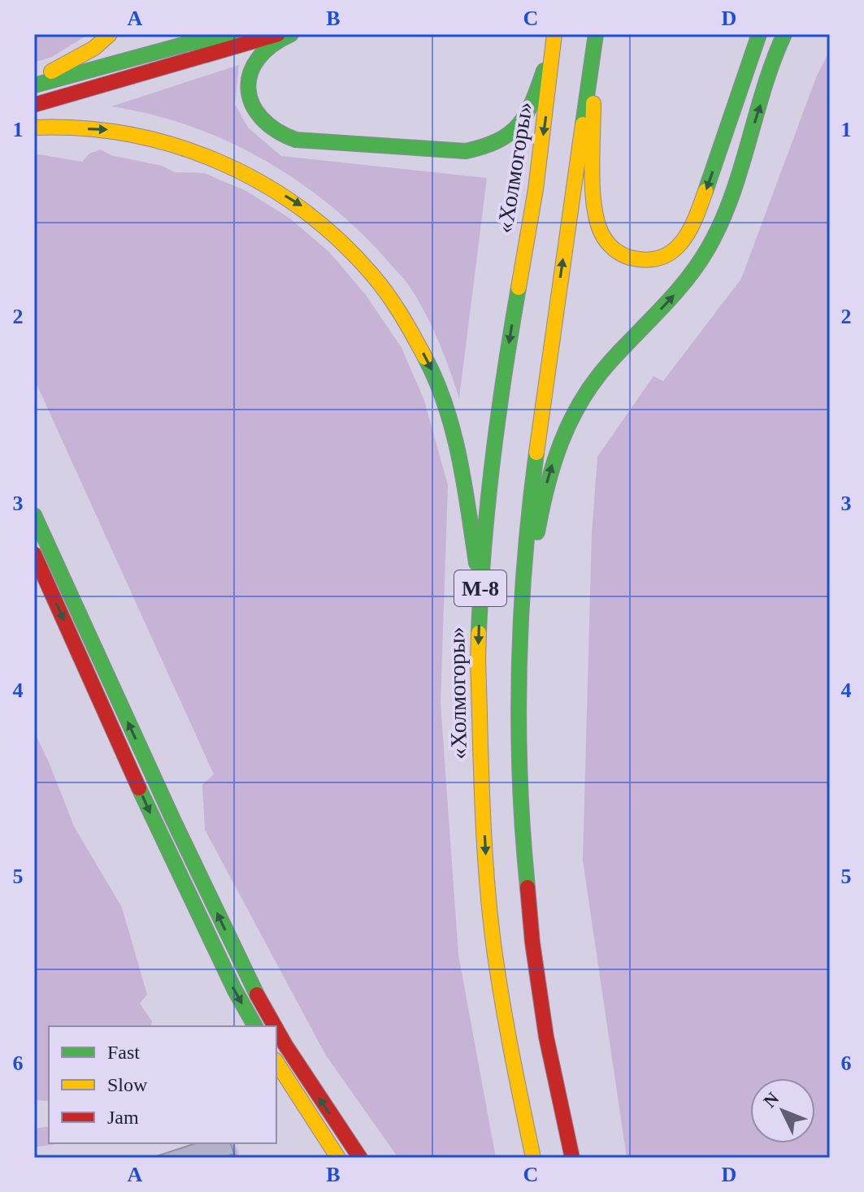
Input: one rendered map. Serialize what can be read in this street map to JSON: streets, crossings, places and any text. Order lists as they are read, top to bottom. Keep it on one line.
{"streets":{"main road":["«Холмогоры»","М-8"]},"legend":["Fast","Slow","Jam"],"north":"top left","grid":{"columns":["A","B","C","D"],"rows":["1","2","3","4","5","6"]}}
